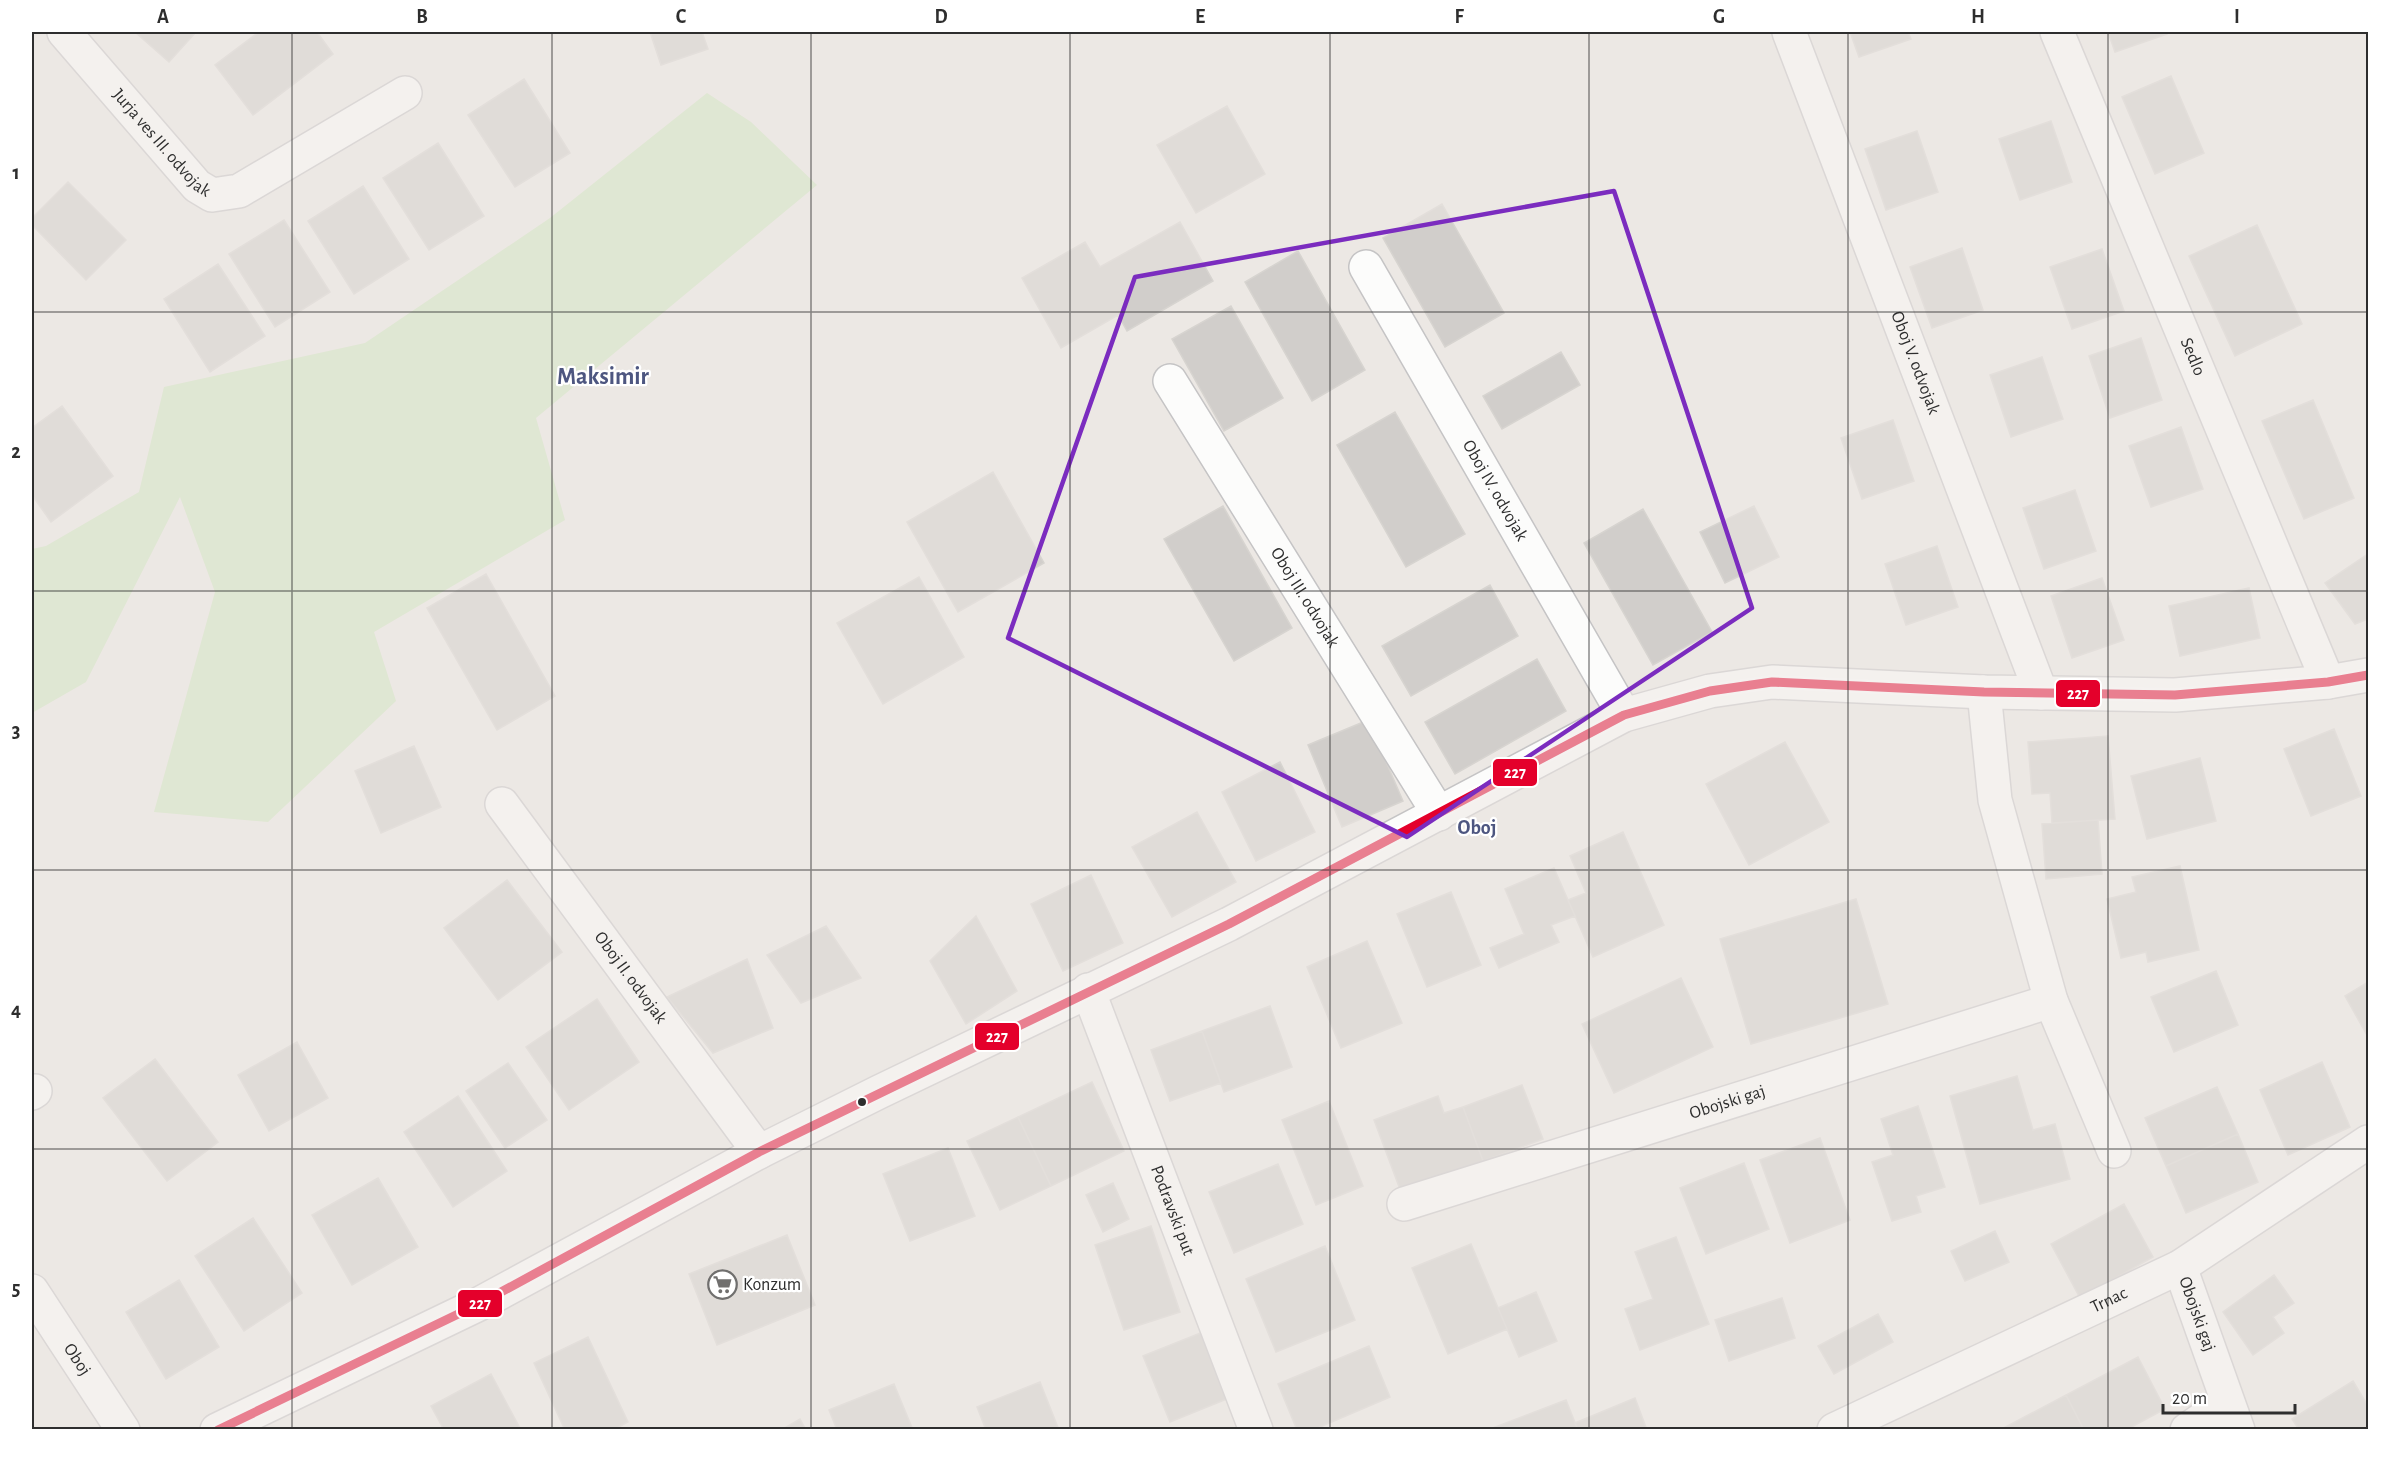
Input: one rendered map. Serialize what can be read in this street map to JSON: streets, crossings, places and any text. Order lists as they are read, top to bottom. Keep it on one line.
{"streets":{"street":["Jurja ves III. odvojak","Sedlo","Oboj V. odvojak","Oboj IV. odvojak","Oboj III. odvojak","Oboj II. odvojak","Obojski gaj","Podravski put","Trnac","Oboj"]},"crossings":[["Obojski gaj","Trnac"]],"districts":["Maksimir","Oboj"],"places":{"supermarket":["Konzum"]},"lines":["transit line 227"],"scale_bar":"20 m","grid":{"columns":["A","B","C","D","E","F","G","H","I"],"rows":["1","2","3","4","5"]}}
